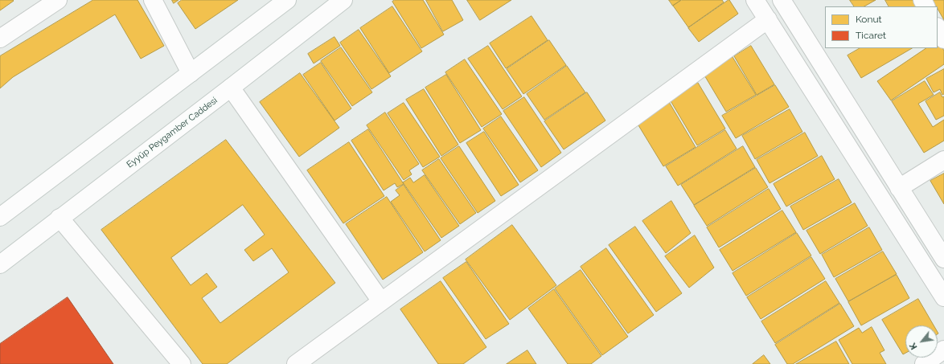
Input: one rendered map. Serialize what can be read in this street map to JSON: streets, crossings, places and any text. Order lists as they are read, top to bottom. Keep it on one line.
{"streets":{"street":["Eyyüp Peygamber Caddesi"]},"legend":["Konut","Ticaret"],"north":"bottom left"}
